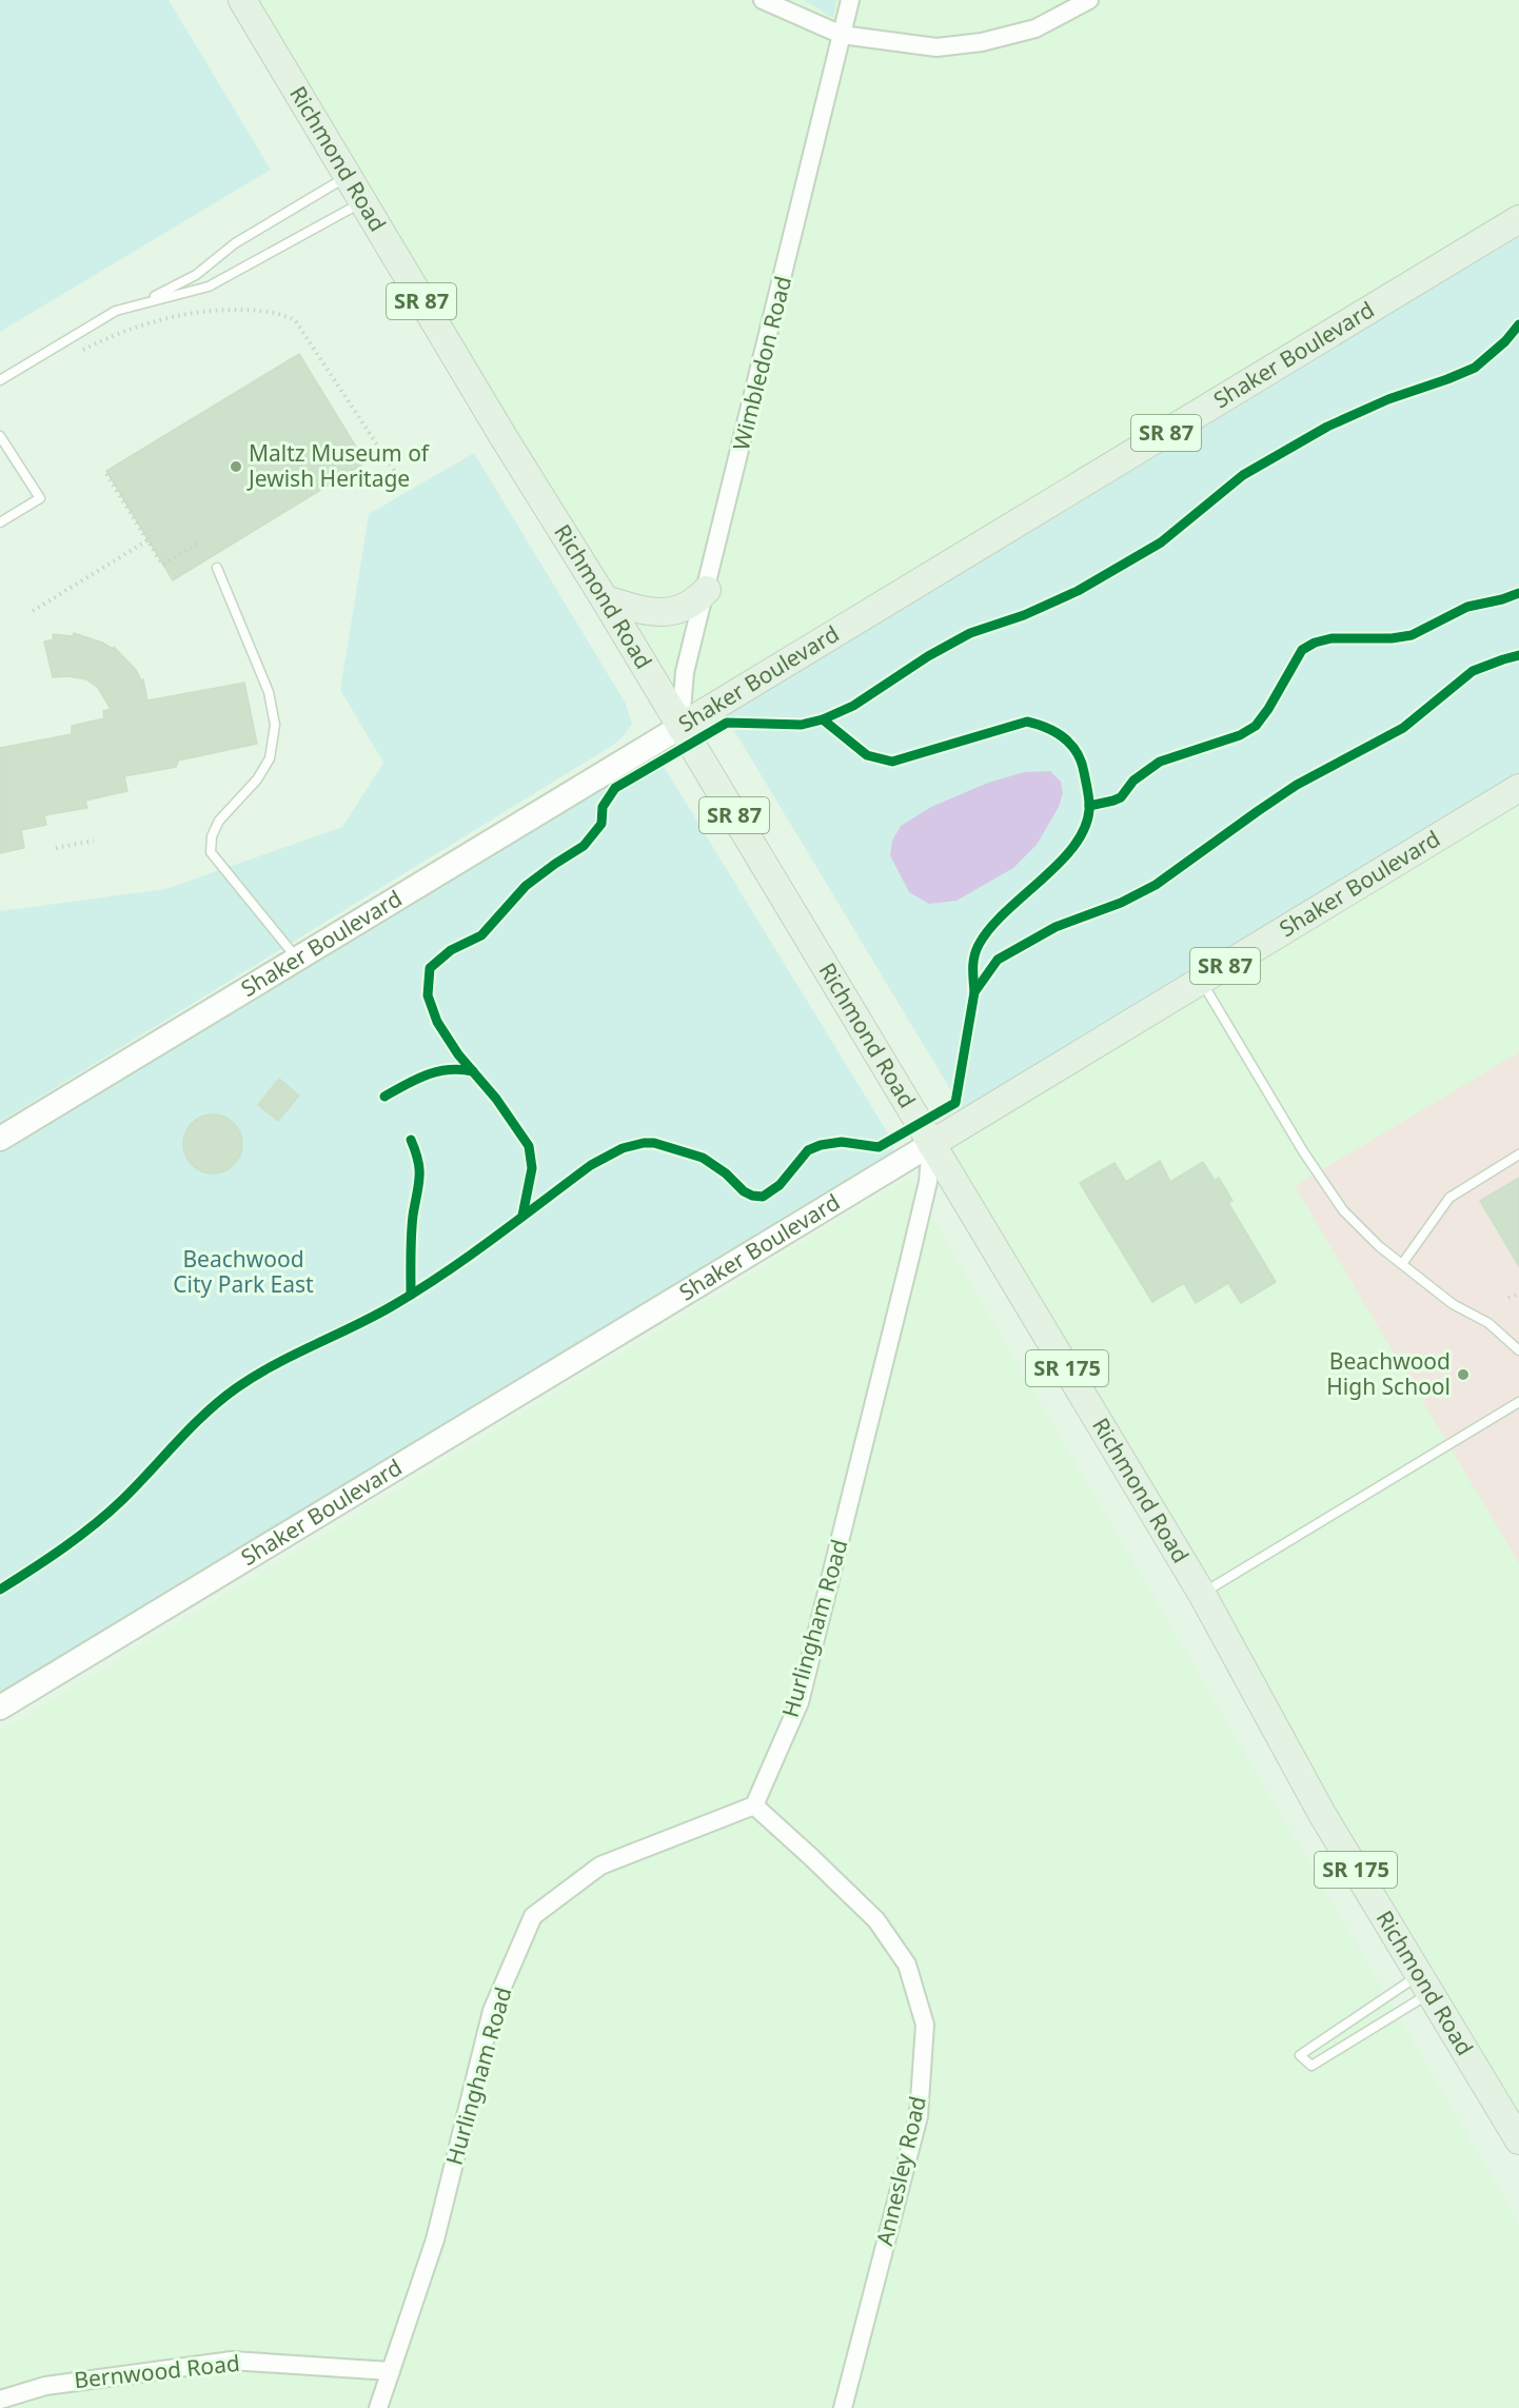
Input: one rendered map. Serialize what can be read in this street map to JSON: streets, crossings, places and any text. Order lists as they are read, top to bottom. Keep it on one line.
{"streets":{"main road":["Richmond Road","SR 87","Shaker Boulevard","SR 175"],"street":["Wimbledon Road","Hurlingham Road","Annesley Road","Bernwood Road"]},"crossings":[["Richmond Road","Shaker Boulevard"],["Richmond Road","Wimbledon Road"],["Richmond Road","Hurlingham Road"],["Shaker Boulevard","Wimbledon Road"],["Shaker Boulevard","Hurlingham Road"],["Hurlingham Road","Annesley Road"],["Hurlingham Road","Bernwood Road"]],"parks":["Beachwood City Park East"],"places":["Maltz Museum of Jewish Heritage","Beachwood High School"]}
